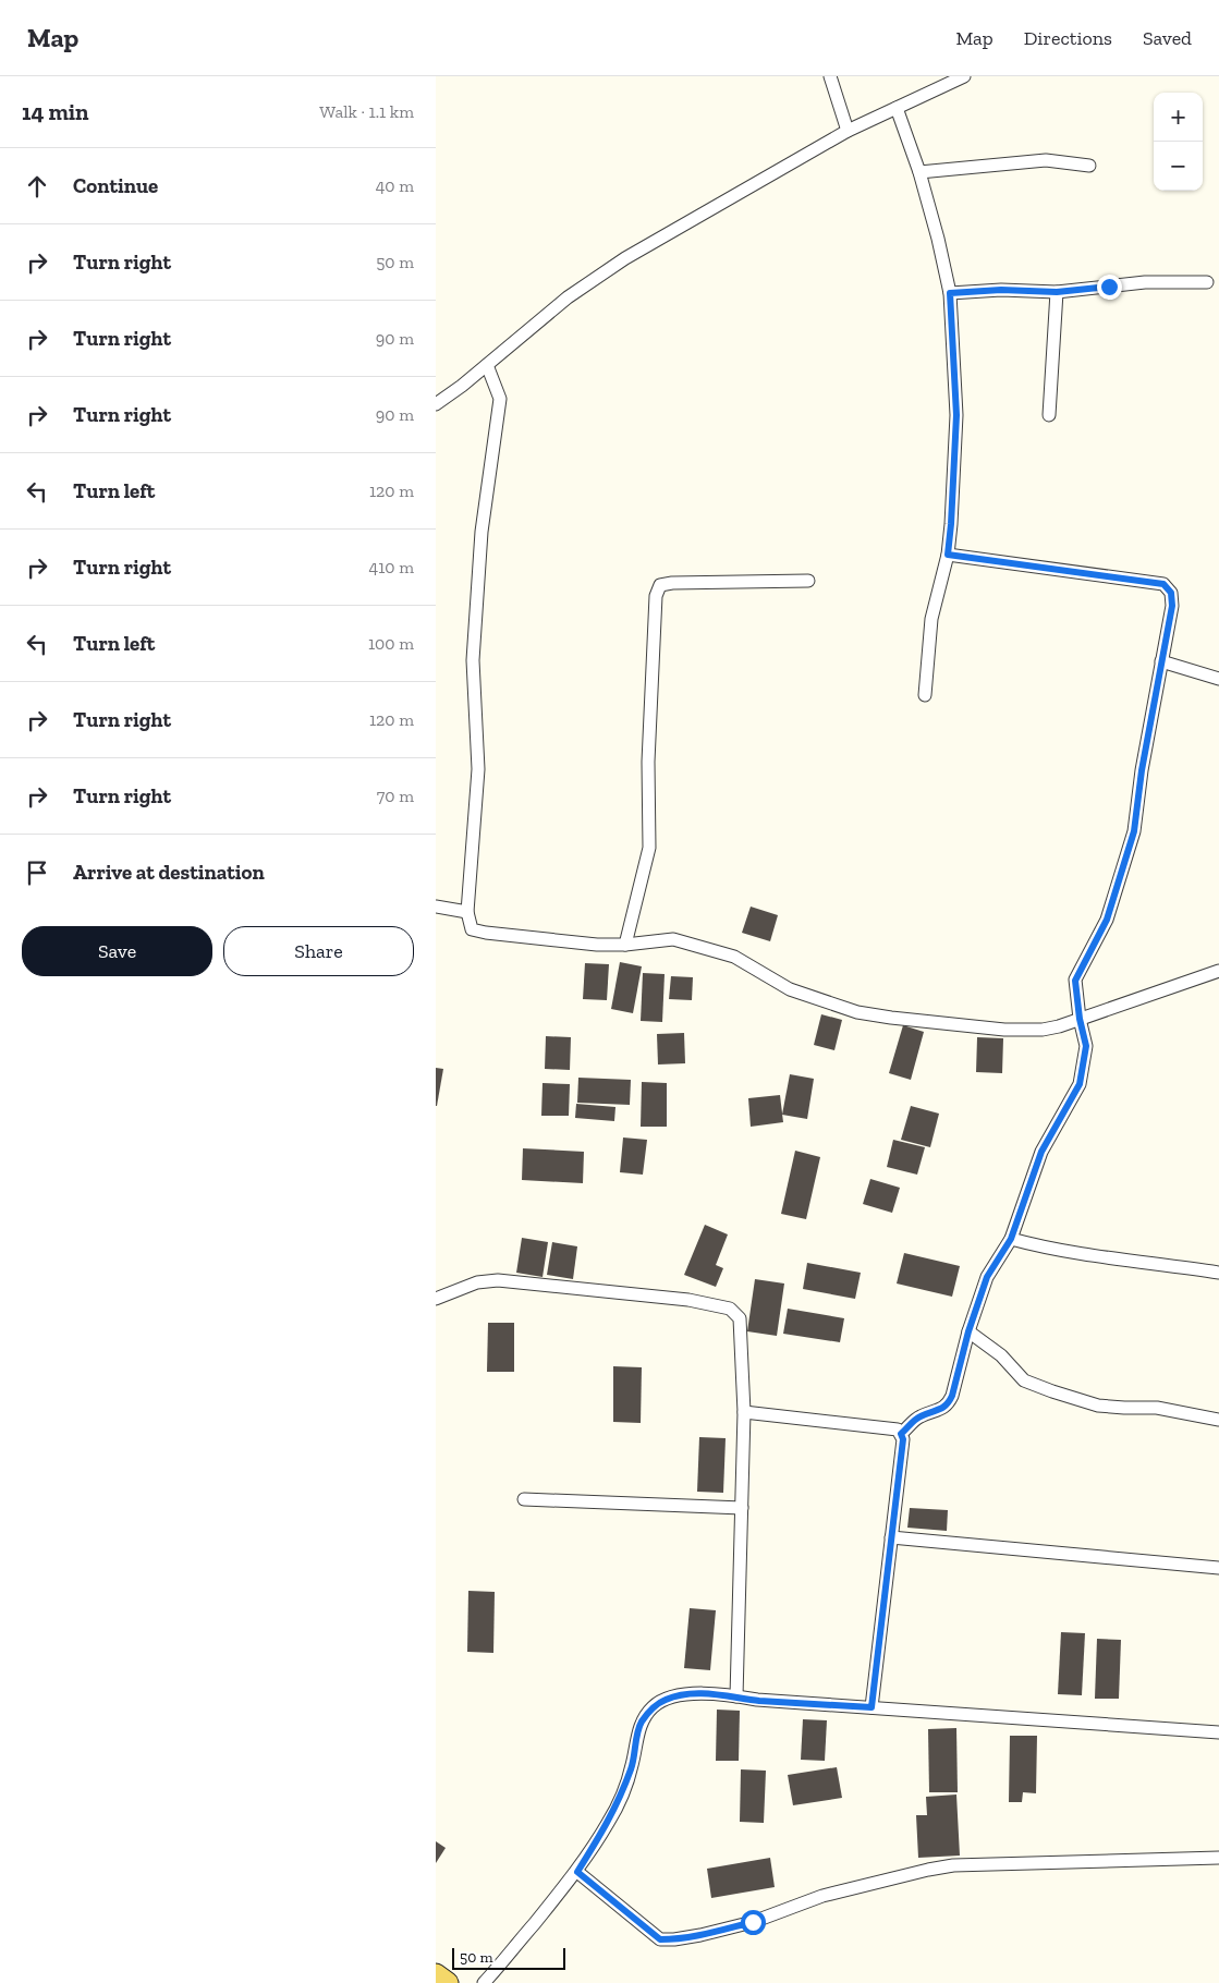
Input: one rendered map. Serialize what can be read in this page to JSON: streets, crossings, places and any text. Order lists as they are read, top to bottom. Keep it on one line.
{"scale_bar":"50 m","page":{"header":"Map","nav":["Map","Directions","Saved"],"heading":["14 min","Walk · 1.1 km"],"map_buttons":["+","−"],"list":[["Continue","40 m"],["Turn right","50 m"],["Turn right","90 m"],["Turn right","90 m"],["Turn left","120 m"],["Turn right","410 m"],["Turn left","100 m"],["Turn right","120 m"],["Turn right","70 m"],"Arrive at destination"],"buttons":["Save","Share"],"scale":"50 m"}}
